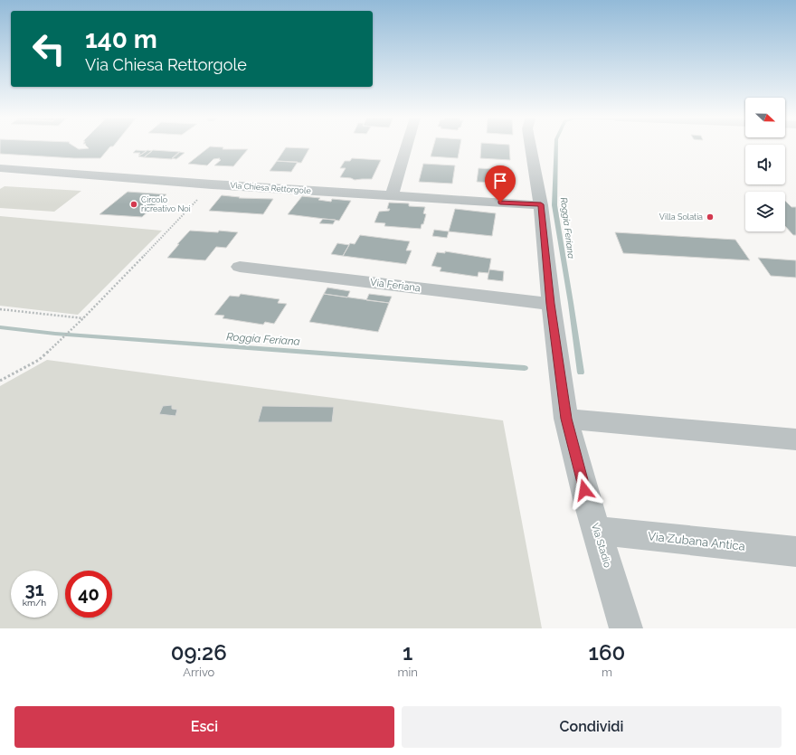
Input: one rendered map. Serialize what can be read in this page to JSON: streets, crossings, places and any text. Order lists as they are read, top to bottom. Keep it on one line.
{"streets":{"street":["Via Chiesa Rettorgole","Via Feriana","Via Zubana Antica","Via Stadio"]},"crossings":[["Via Chiesa Rettorgole","Via Stadio"],["Via Feriana","Via Stadio"],["Via Zubana Antica","Via Stadio"]],"water":["Roggia Feriana"],"places":["Circolo ricreativo Noi","Villa Solatia"],"north":"right","page":{"turn":["140 m","Via Chiesa Rettorgole"],"speed":"31 km/h","limit":"40","eta":["09:26","Arrivo","1","min","160","m"],"buttons":["Esci","Condividi"]}}
